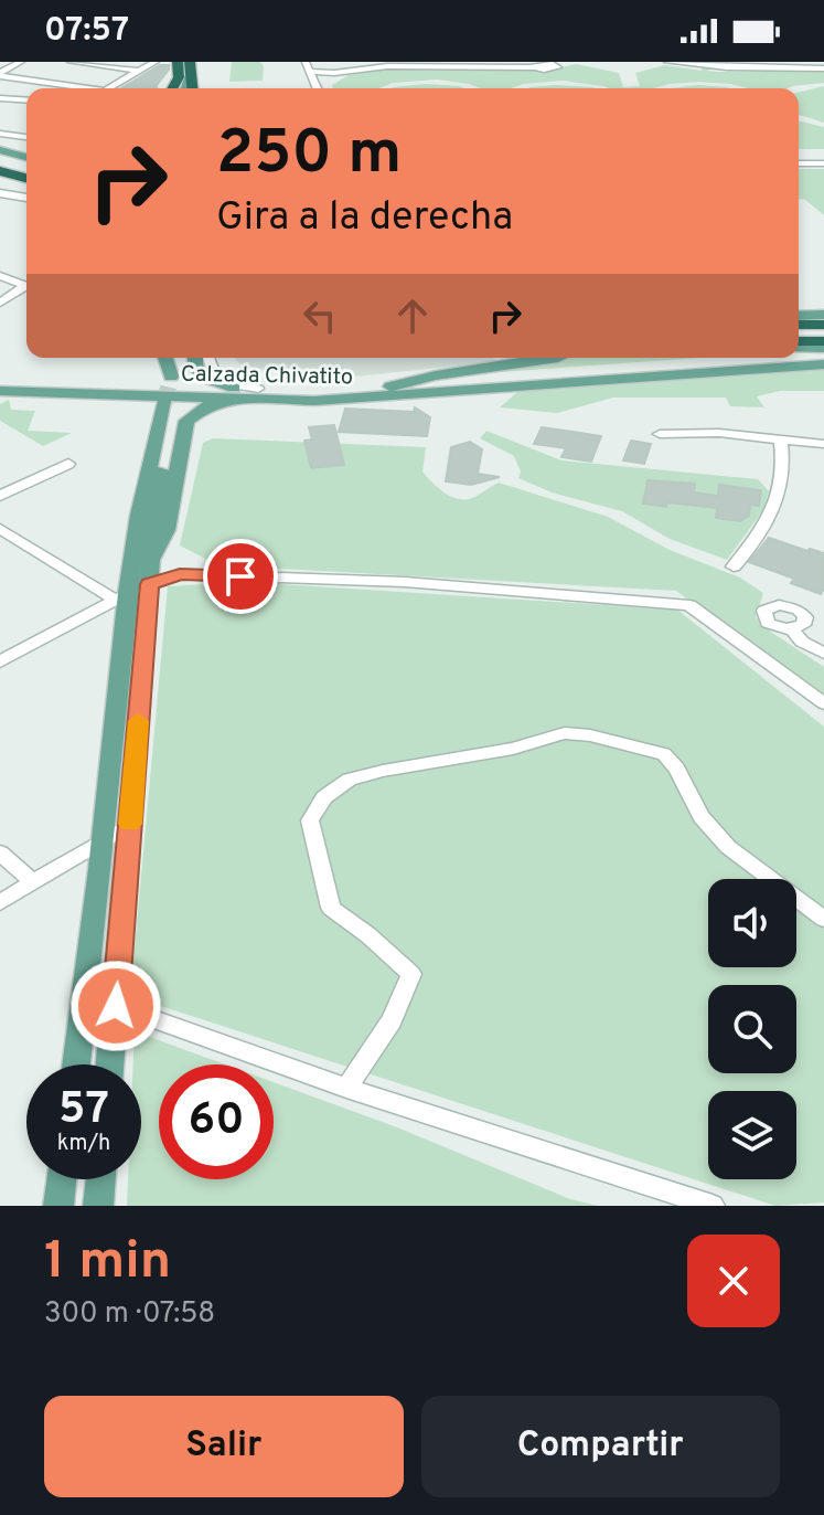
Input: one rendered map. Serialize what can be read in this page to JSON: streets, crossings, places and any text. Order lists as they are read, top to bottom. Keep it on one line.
{"streets":{"main road":["Calzada Chivatito"]},"page":{"status":"07:57","turn":["250 m","Gira a la derecha"],"speed":"57 km/h","limit":"60","heading":["1 min","300 m · 07:58"],"buttons":["Salir","Compartir"]}}
